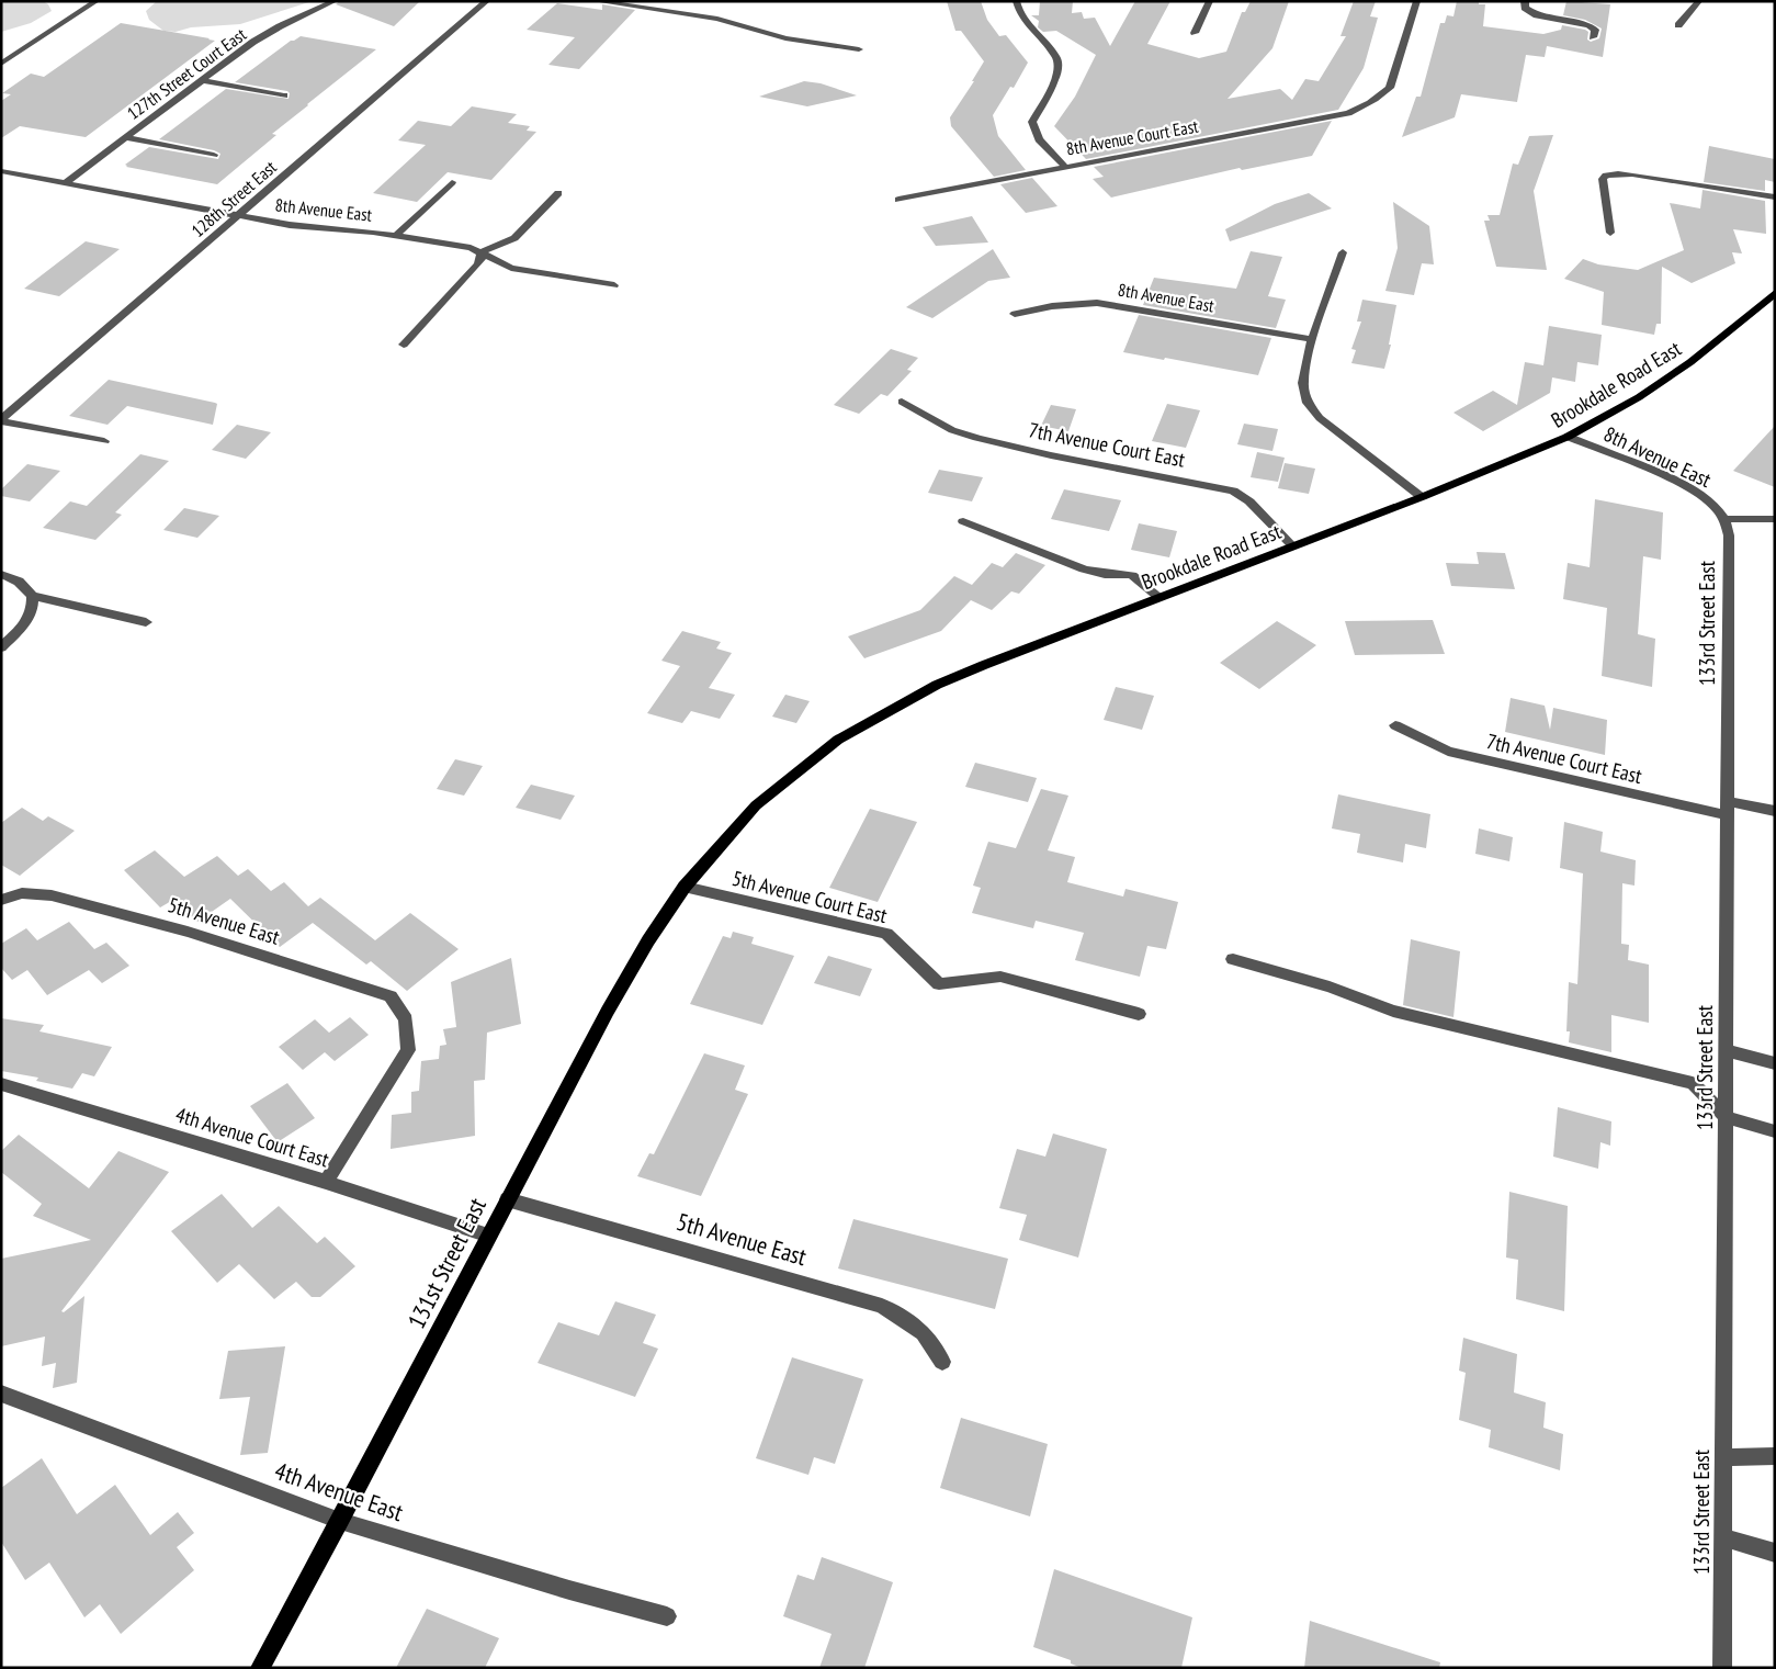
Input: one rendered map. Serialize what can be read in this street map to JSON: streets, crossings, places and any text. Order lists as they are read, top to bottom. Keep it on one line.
{"streets":{"main road":["Brookdale Road East","131st Street East"],"street":["127th Street Court East","8th Avenue Court East","128th Street East","8th Avenue East","7th Avenue Court East","133rd Street East","5th Avenue Court East","5th Avenue East","4th Avenue Court East","4th Avenue East"]},"crossings":[["127th Street Court East","8th Avenue East"],["128th Street East","8th Avenue East"],["8th Avenue East","Brookdale Road East"],["8th Avenue East","133rd Street East"],["Brookdale Road East","7th Avenue Court East"],["Brookdale Road East","5th Avenue Court East"],["Brookdale Road East","131st Street East"],["7th Avenue Court East","133rd Street East"],["5th Avenue Court East","131st Street East"],["5th Avenue East","4th Avenue Court East"],["5th Avenue East","131st Street East"],["4th Avenue Court East","131st Street East"],["131st Street East","4th Avenue East"]]}
